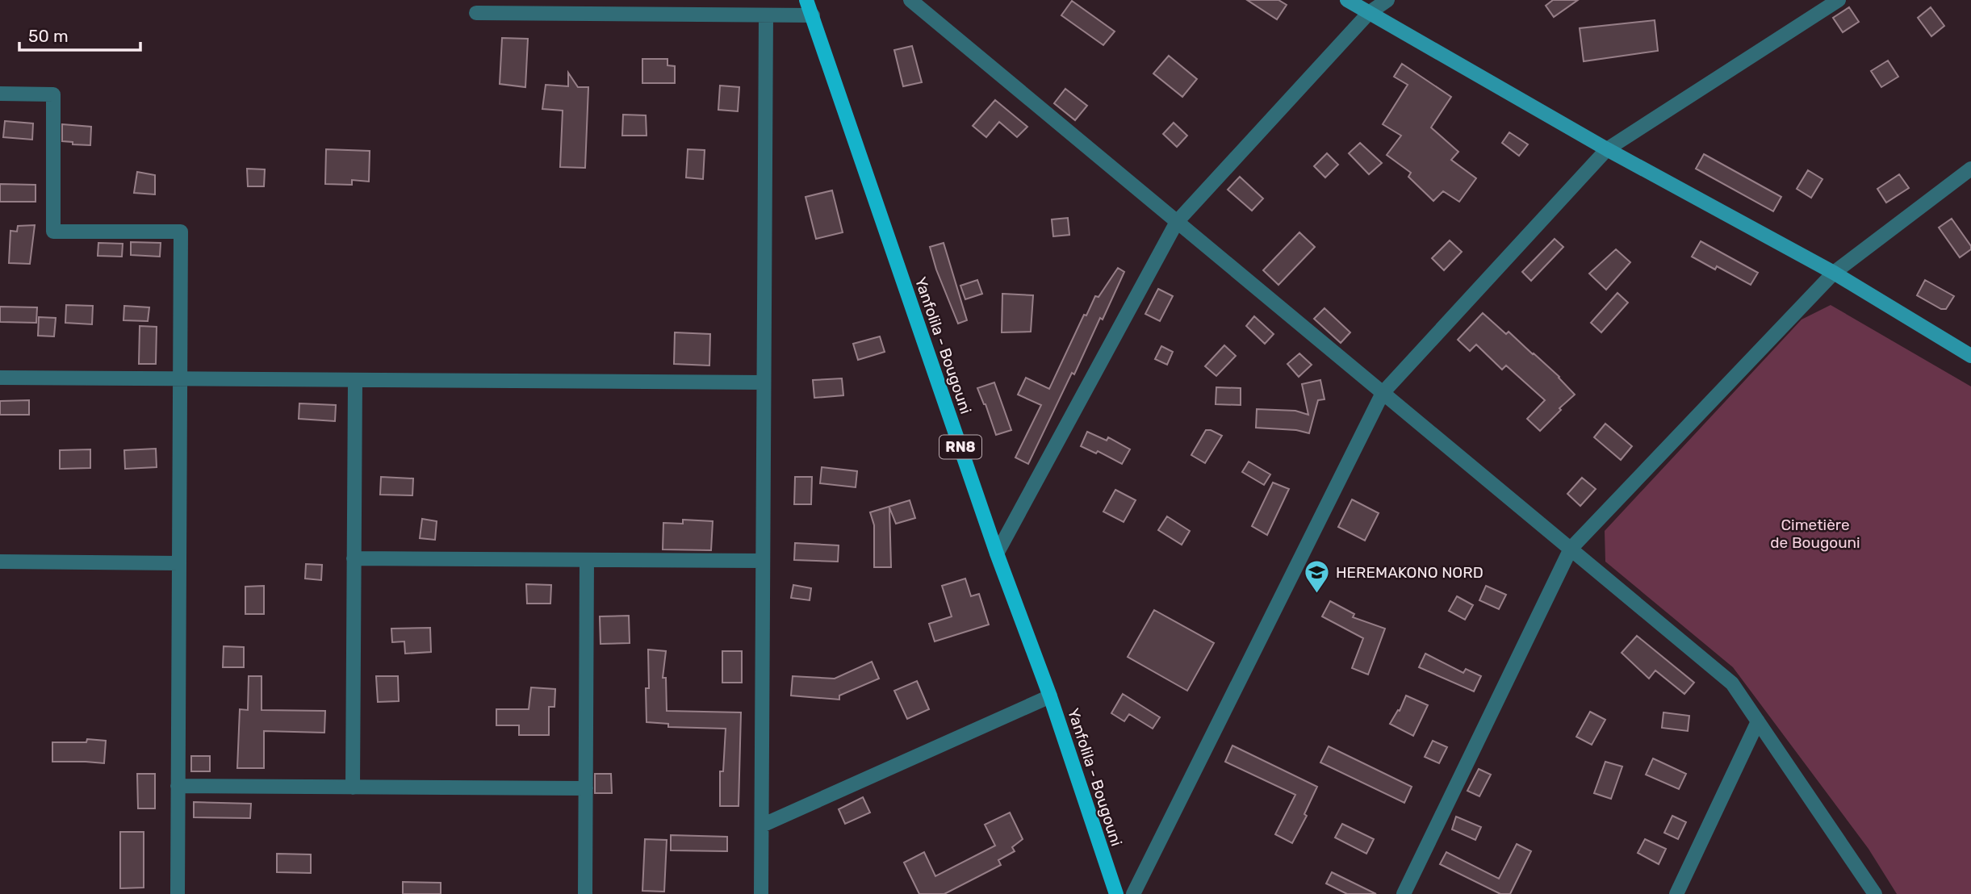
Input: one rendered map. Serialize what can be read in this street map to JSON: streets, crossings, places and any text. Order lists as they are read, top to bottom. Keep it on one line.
{"streets":{"main road":["Yanfolila - Bougouni","RN8"]},"parks":["Cimetière de Bougouni"],"places":{"school or university":["HEREMAKONO NORD"]},"scale_bar":"50 m"}
